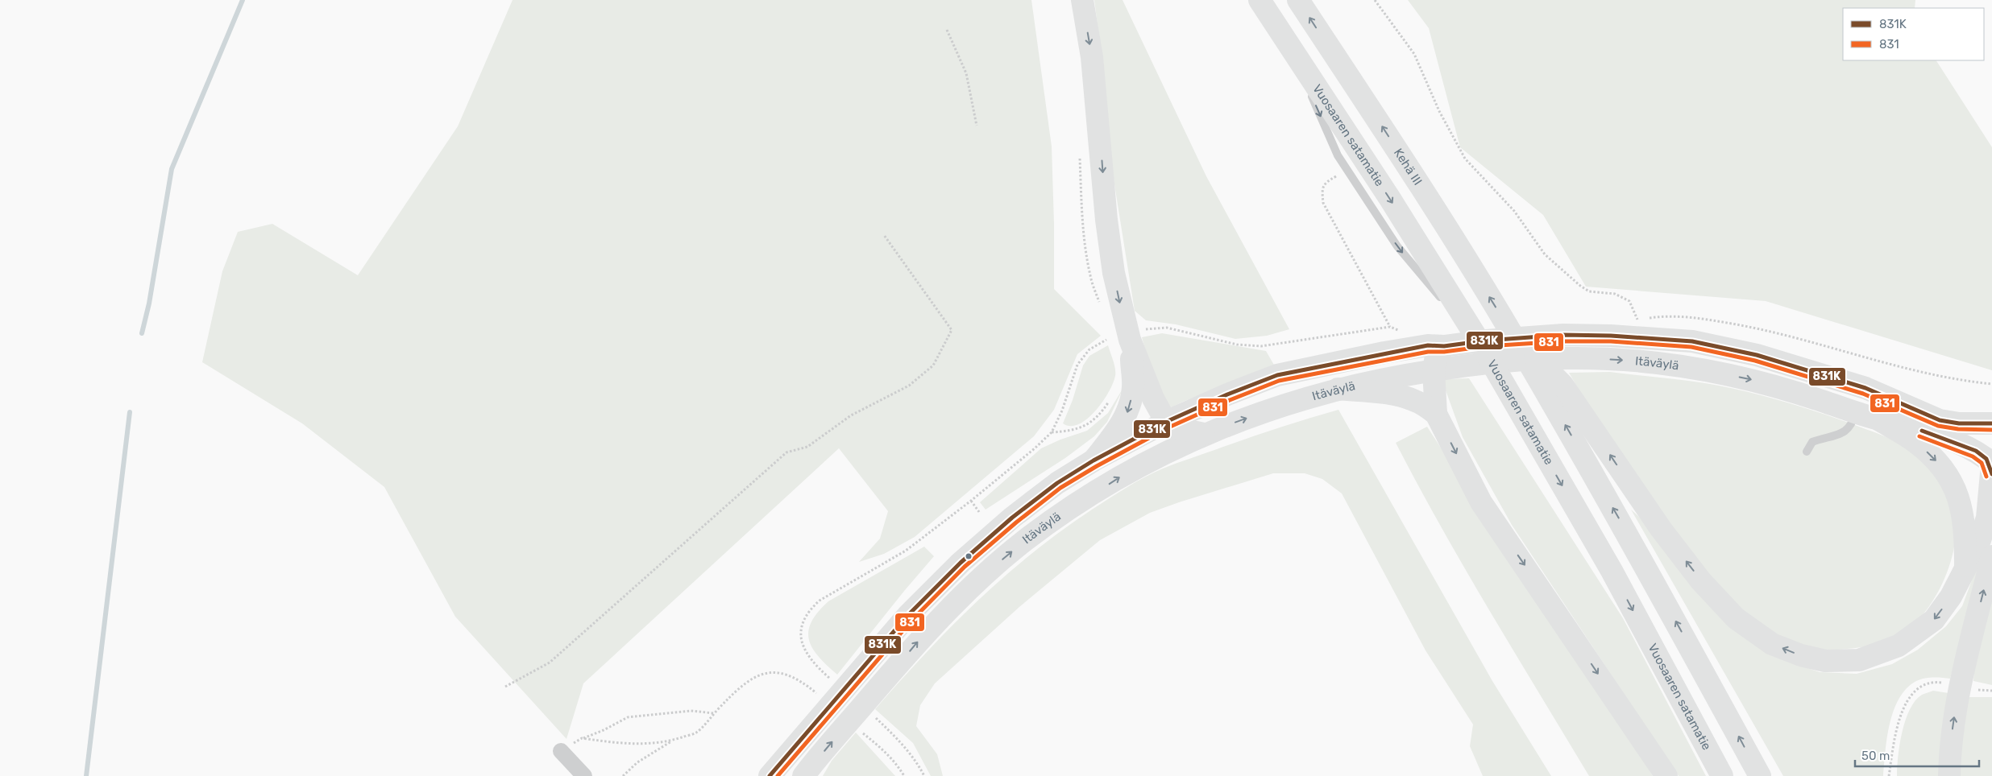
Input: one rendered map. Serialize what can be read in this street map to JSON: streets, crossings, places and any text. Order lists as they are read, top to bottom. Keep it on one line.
{"streets":{"main road":["Vuosaaren satamatie","Kehä III","Itäväylä"]},"one_way":["Kehä III"],"lines":["transit line 831K","transit line 831"],"legend":["831K","831"],"scale_bar":"50 m"}
